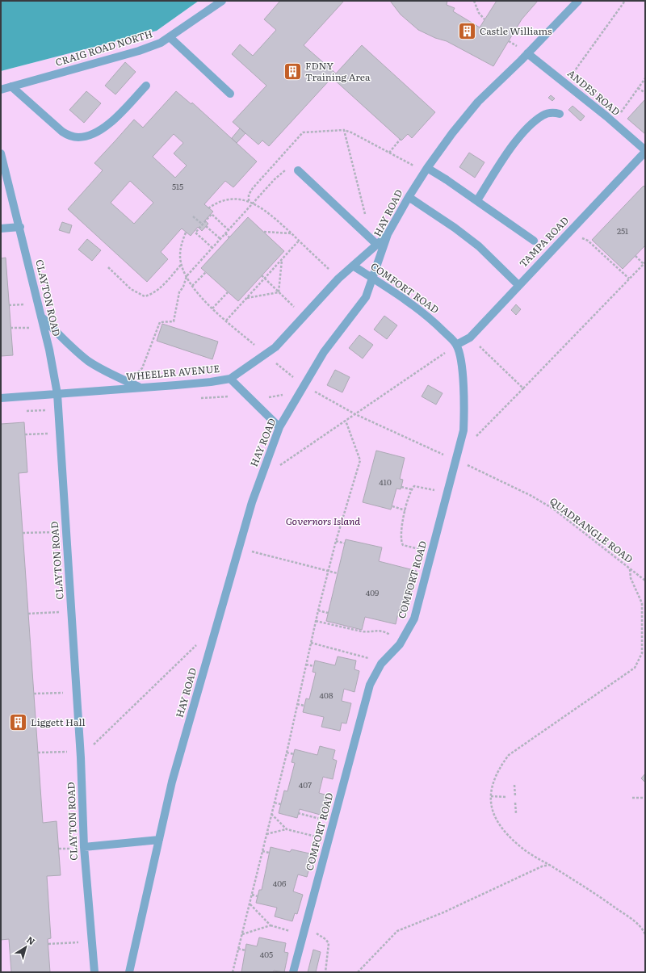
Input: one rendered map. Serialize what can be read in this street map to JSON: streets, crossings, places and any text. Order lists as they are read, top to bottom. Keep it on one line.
{"streets":{"street":["CRAIG ROAD NORTH","ANDES ROAD","HAY ROAD","TAMPA ROAD","COMFORT ROAD","CLAYTON ROAD","WHEELER AVENUE"],"path":["QUADRANGLE ROAD"]},"crossings":[["ANDES ROAD","HAY ROAD"],["ANDES ROAD","TAMPA ROAD"],["HAY ROAD","COMFORT ROAD"],["HAY ROAD","WHEELER AVENUE"],["HAY ROAD","QUADRANGLE ROAD"],["TAMPA ROAD","COMFORT ROAD"],["COMFORT ROAD","WHEELER AVENUE"],["COMFORT ROAD","QUADRANGLE ROAD"],["CLAYTON ROAD","WHEELER AVENUE"],["WHEELER AVENUE","QUADRANGLE ROAD"]],"parks":["Governors Island"],"places":{"building":["Castle Williams","FDNY Training Area","Liggett Hall"]},"house_numbers":["515","251","410","409","408","407","406","405"],"north":"top right"}
